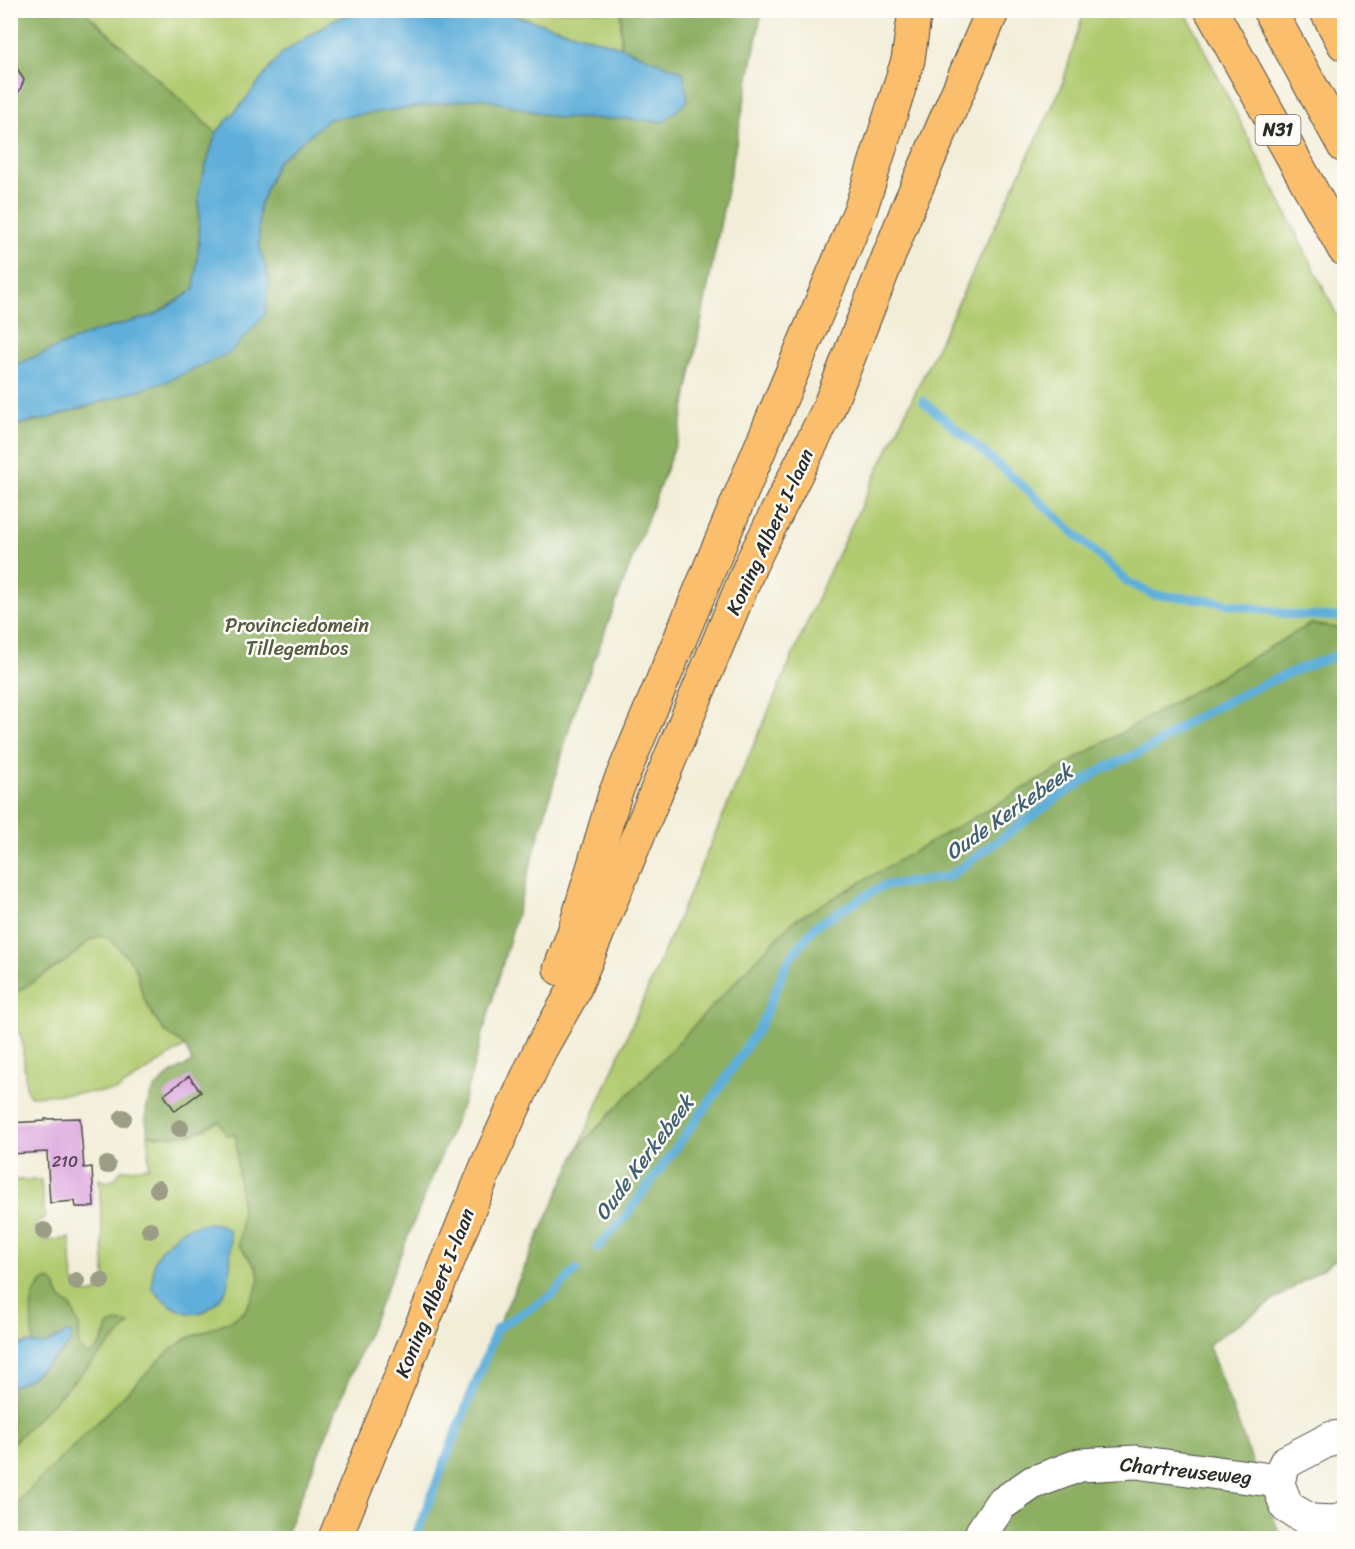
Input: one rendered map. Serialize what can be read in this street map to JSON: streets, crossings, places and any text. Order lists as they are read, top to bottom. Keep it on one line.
{"streets":{"main road":["N31","Koning Albert I-laan"],"lane":["Chartreuseweg"]},"water":["Oude Kerkebeek"],"parks":["Provinciedomein Tillegembos"],"house_numbers":["210"]}
